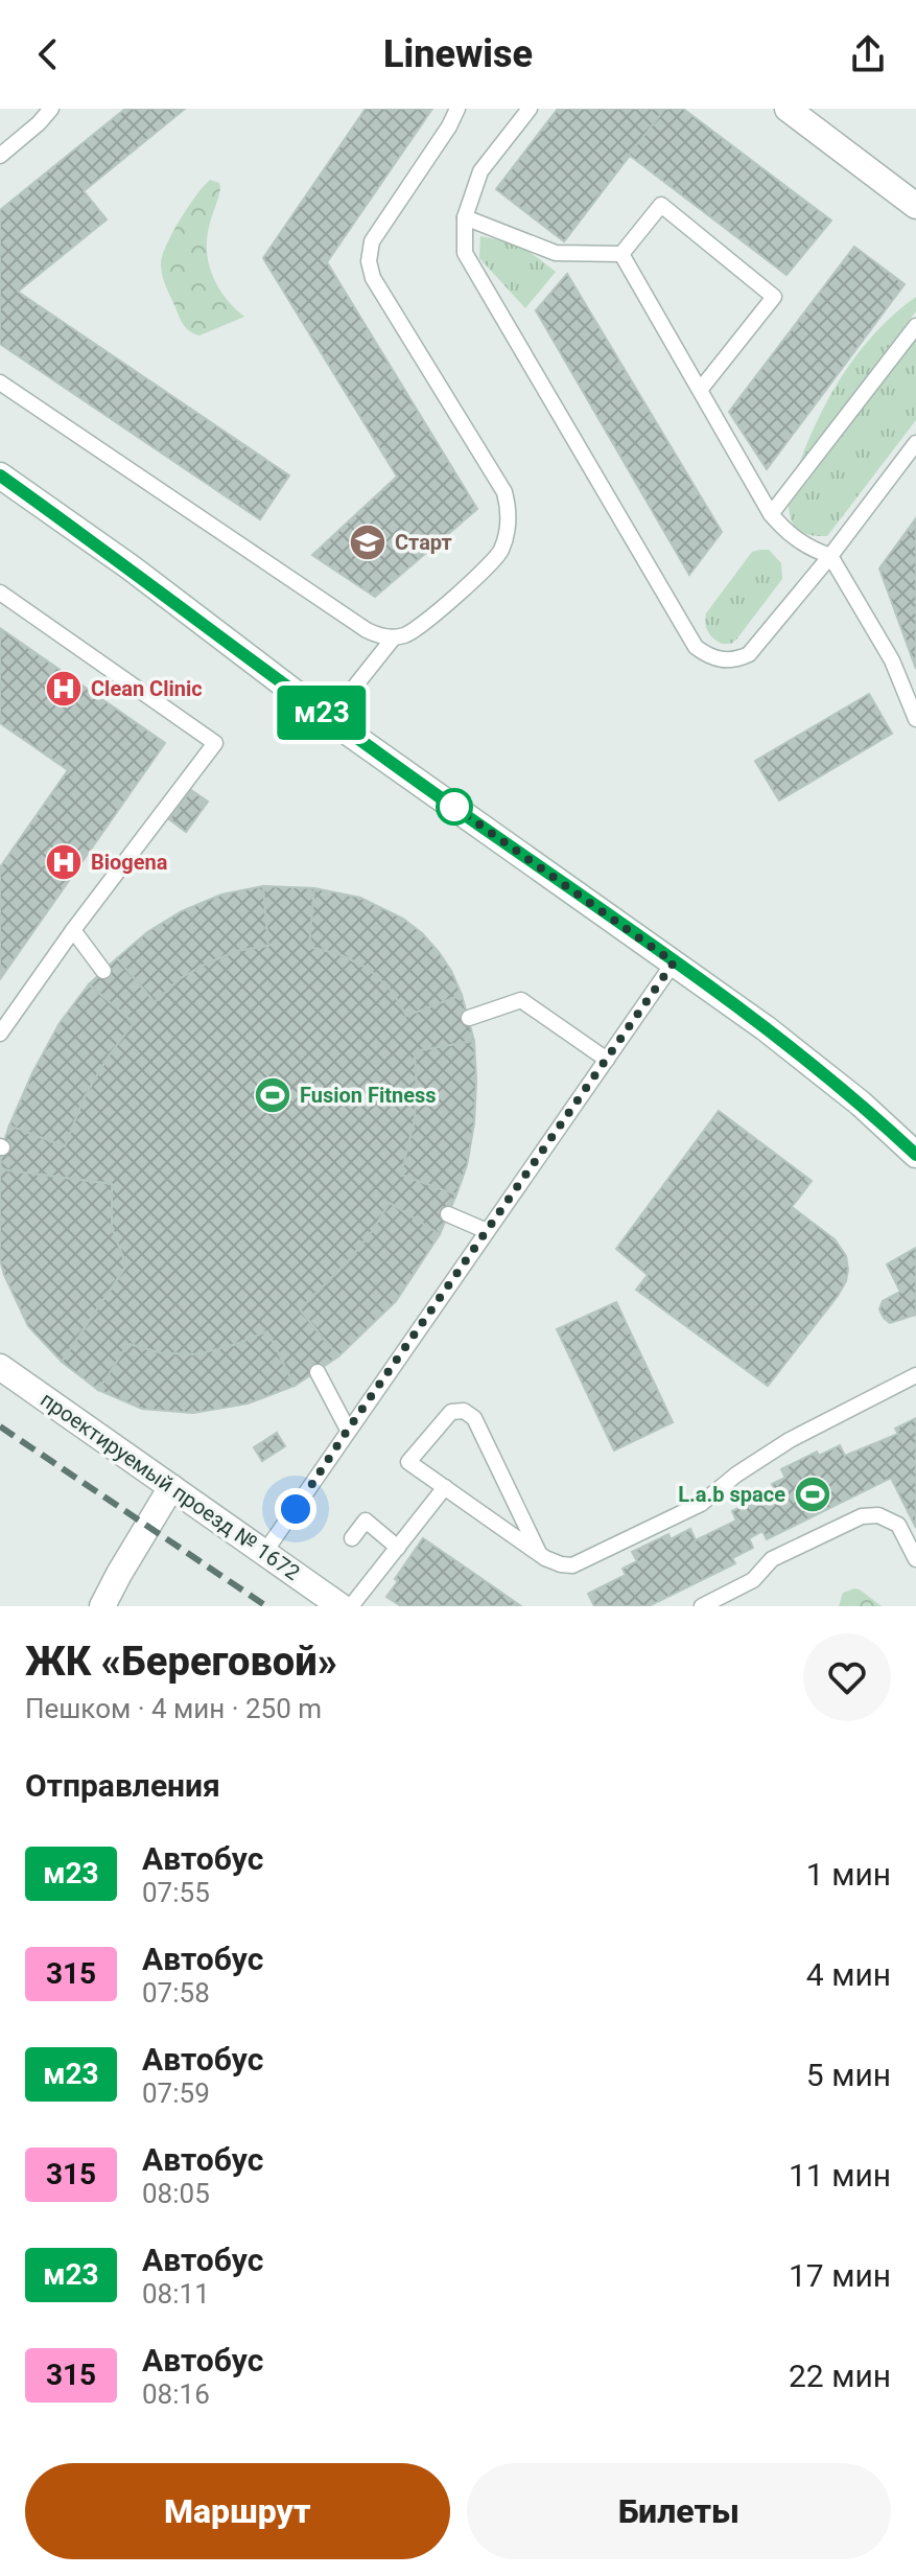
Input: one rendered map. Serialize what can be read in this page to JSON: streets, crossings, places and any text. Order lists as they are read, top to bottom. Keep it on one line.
{"streets":{"street":["проектируемый проезд № 1672"]},"places":{"school or university":["Старт"],"hospital":["Clean Clinic","Biogena"],"sports":["Fusion Fitness","L.a.b space"]},"lines":["bus line м23"],"page":{"header":"Linewise","on_map":"м23","heading":[["ЖК «Береговой»","Пешком · 4 мин · 250 m"],"Отправления"],"list":[{"mark":"м23","name":"Автобус","note":"07:55","value":"1 мин"},{"mark":"315","name":"Автобус","note":"07:58","value":"4 мин"},{"mark":"м23","name":"Автобус","note":"07:59","value":"5 мин"},{"mark":"315","name":"Автобус","note":"08:05","value":"11 мин"},{"mark":"м23","name":"Автобус","note":"08:11","value":"17 мин"},{"mark":"315","name":"Автобус","note":"08:16","value":"22 мин"}],"buttons":["Маршрут","Билеты"]}}
